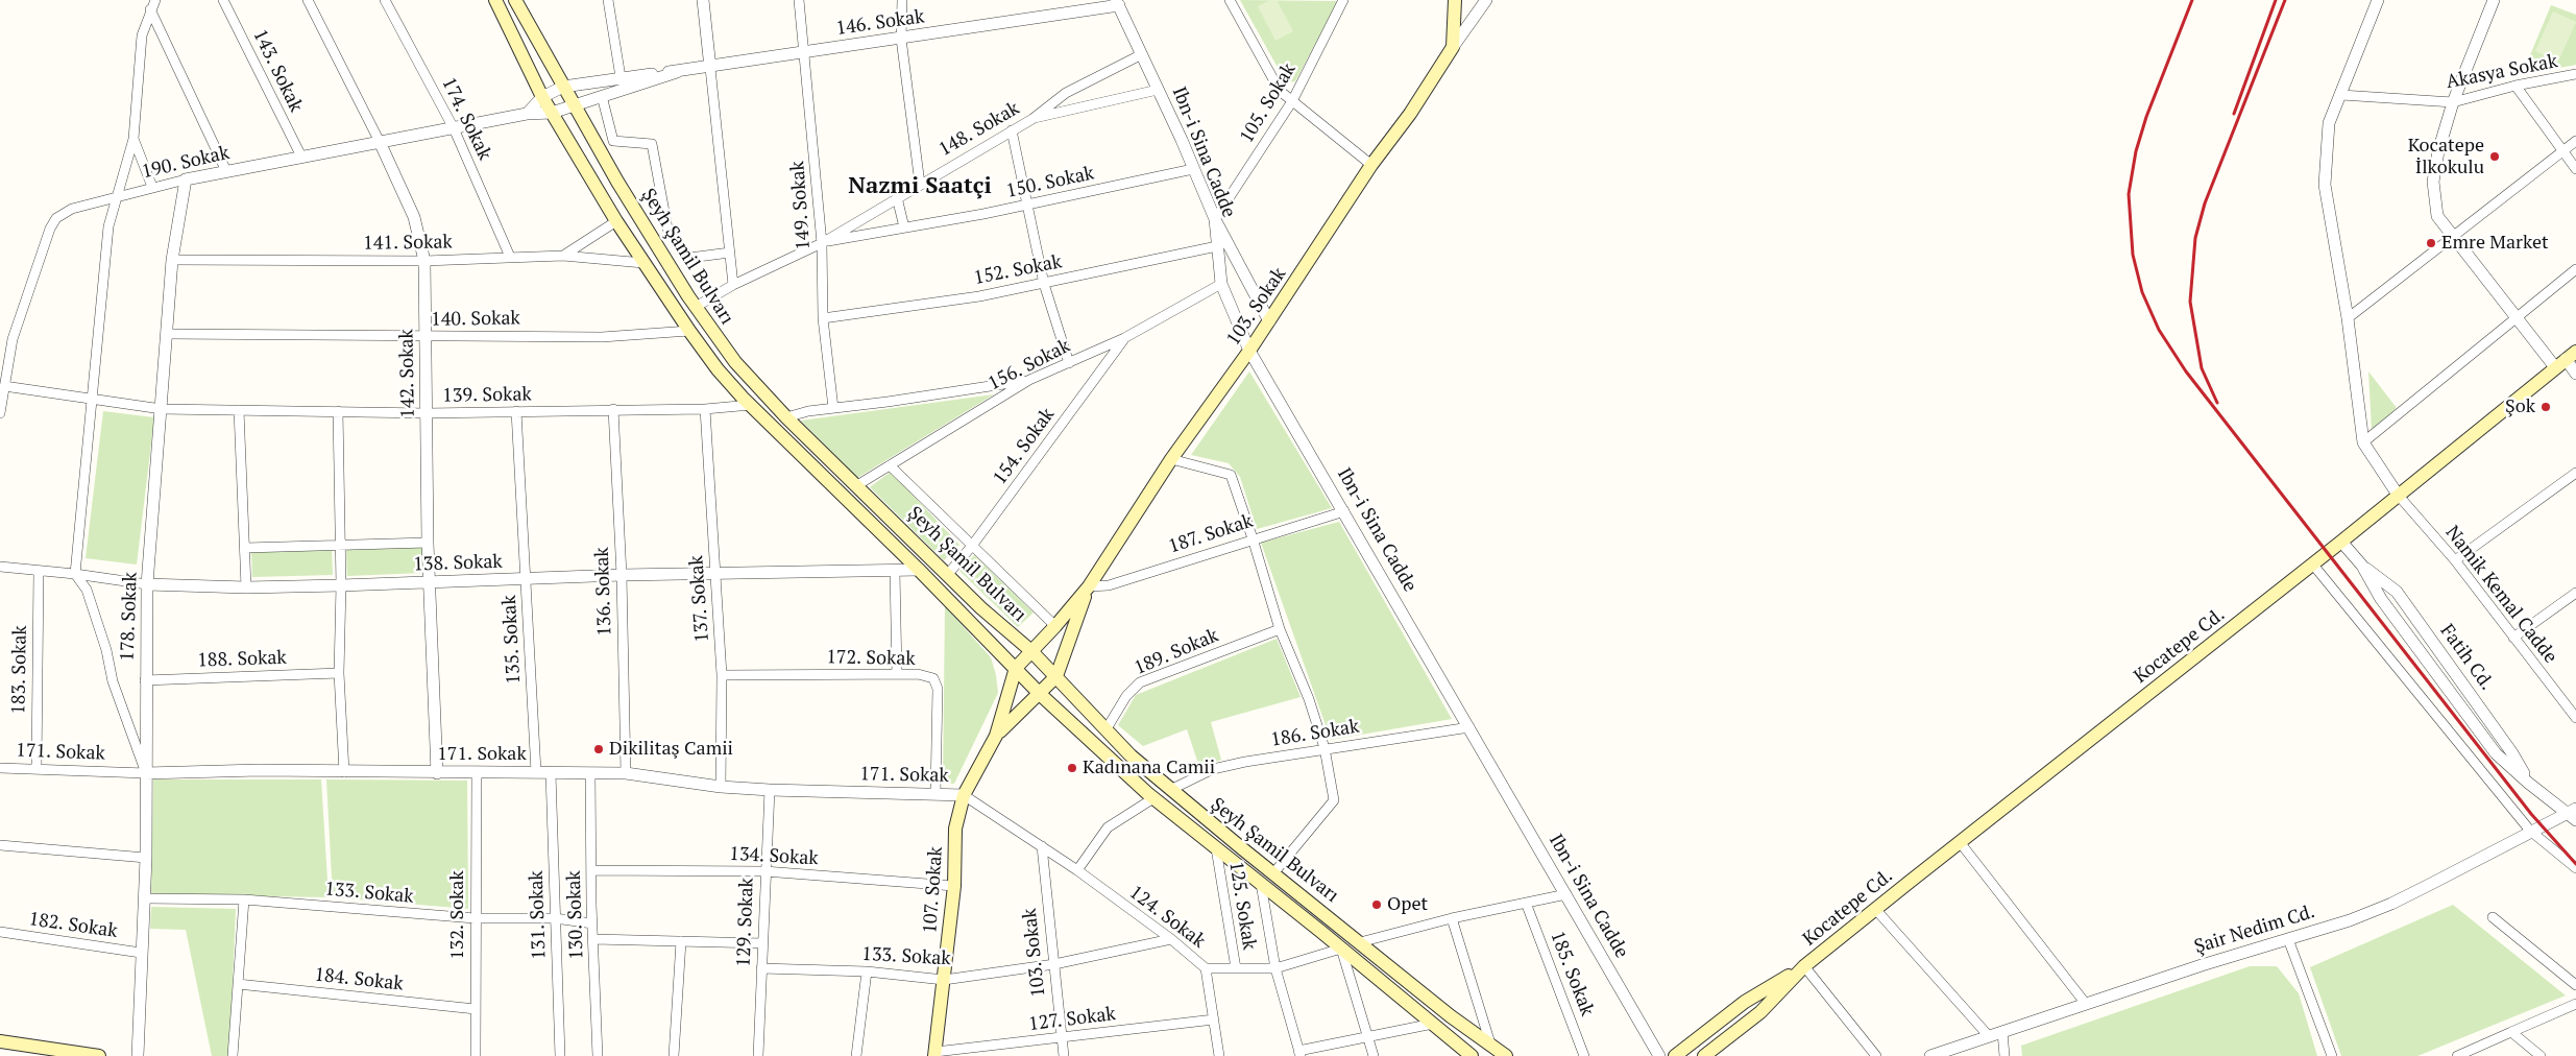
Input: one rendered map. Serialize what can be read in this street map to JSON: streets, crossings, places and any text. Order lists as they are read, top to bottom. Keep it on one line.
{"streets":{"main road":["Şeyh Şamil Bulvarı","103. Sokak","Kocatepe Cd.","107. Sokak"],"street":["146. Sokak","143. Sokak","Akasya Sokak","105. Sokak","174. Sokak","148. Sokak","Ibn-i Sina Cadde","190. Sokak","150. Sokak","149. Sokak","141. Sokak","152. Sokak","140. Sokak","156. Sokak","142. Sokak","139. Sokak","154. Sokak","187. Sokak","138. Sokak","136. Sokak","Namik Kemal Cadde","137. Sokak","178. Sokak","135. Sokak","189. Sokak","Fatih Cd.","172. Sokak","188. Sokak","183. Sokak","186. Sokak","171. Sokak","134. Sokak","133. Sokak","125. Sokak","132. Sokak","131. Sokak","130. Sokak","124. Sokak","129. Sokak","182. Sokak","Şair Nedim Cd.","185. Sokak","184. Sokak","127. Sokak"]},"crossings":[["146. Sokak","Ibn-i Sina Cadde"],["146. Sokak","190. Sokak"],["146. Sokak","149. Sokak"],["146. Sokak","Şeyh Şamil Bulvarı"],["143. Sokak","190. Sokak"],["105. Sokak","Ibn-i Sina Cadde"],["174. Sokak","190. Sokak"],["174. Sokak","141. Sokak"],["148. Sokak","Ibn-i Sina Cadde"],["148. Sokak","150. Sokak"],["148. Sokak","149. Sokak"],["148. Sokak","Şeyh Şamil Bulvarı"],["Ibn-i Sina Cadde","150. Sokak"],["Ibn-i Sina Cadde","152. Sokak"],["Ibn-i Sina Cadde","103. Sokak"],["Ibn-i Sina Cadde","156. Sokak"],["Ibn-i Sina Cadde","187. Sokak"],["Ibn-i Sina Cadde","186. Sokak"],["190. Sokak","Şeyh Şamil Bulvarı"],["190. Sokak","142. Sokak"],["190. Sokak","139. Sokak"],["190. Sokak","178. Sokak"],["150. Sokak","149. Sokak"],["149. Sokak","152. Sokak"],["141. Sokak","Şeyh Şamil Bulvarı"],["141. Sokak","142. Sokak"],["141. Sokak","178. Sokak"],["Şeyh Şamil Bulvarı","103. Sokak"],["Şeyh Şamil Bulvarı","140. Sokak"],["Şeyh Şamil Bulvarı","156. Sokak"],["Şeyh Şamil Bulvarı","139. Sokak"],["Şeyh Şamil Bulvarı","154. Sokak"],["Şeyh Şamil Bulvarı","138. Sokak"],["Şeyh Şamil Bulvarı","189. Sokak"],["Şeyh Şamil Bulvarı","186. Sokak"],["Şeyh Şamil Bulvarı","125. Sokak"],["Şeyh Şamil Bulvarı","124. Sokak"],["103. Sokak","187. Sokak"],["103. Sokak","107. Sokak"],["103. Sokak","133. Sokak"],["103. Sokak","124. Sokak"],["103. Sokak","127. Sokak"],["140. Sokak","142. Sokak"],["140. Sokak","178. Sokak"],["156. Sokak","154. Sokak"],["142. Sokak","139. Sokak"],["142. Sokak","138. Sokak"],["142. Sokak","171. Sokak"],["139. Sokak","136. Sokak"],["139. Sokak","137. Sokak"],["139. Sokak","178. Sokak"],["139. Sokak","135. Sokak"],["138. Sokak","136. Sokak"],["138. Sokak","137. Sokak"],["138. Sokak","178. Sokak"],["138. Sokak","135. Sokak"],["138. Sokak","183. Sokak"],["136. Sokak","171. Sokak"],["Namik Kemal Cadde","Kocatepe Cd."],["137. Sokak","172. Sokak"],["137. Sokak","171. Sokak"],["178. Sokak","188. Sokak"],["178. Sokak","171. Sokak"],["178. Sokak","133. Sokak"],["178. Sokak","182. Sokak"],["135. Sokak","171. Sokak"],["Kocatepe Cd.","Fatih Cd."],["Fatih Cd.","Şair Nedim Cd."],["172. Sokak","171. Sokak"],["183. Sokak","171. Sokak"],["171. Sokak","107. Sokak"],["171. Sokak","132. Sokak"],["171. Sokak","131. Sokak"],["171. Sokak","130. Sokak"],["171. Sokak","124. Sokak"],["171. Sokak","129. Sokak"],["134. Sokak","107. Sokak"],["134. Sokak","130. Sokak"],["134. Sokak","129. Sokak"],["107. Sokak","133. Sokak"],["107. Sokak","124. Sokak"],["107. Sokak","127. Sokak"],["133. Sokak","132. Sokak"],["133. Sokak","131. Sokak"],["133. Sokak","130. Sokak"],["133. Sokak","124. Sokak"],["133. Sokak","129. Sokak"],["125. Sokak","124. Sokak"],["132. Sokak","184. Sokak"]],"districts":["Nazmi Saatçi"],"places":["Kocatepe İlkokulu","Emre Market","Şok","Dikilitaş Camii","Kadınana Camii","Opet"]}
